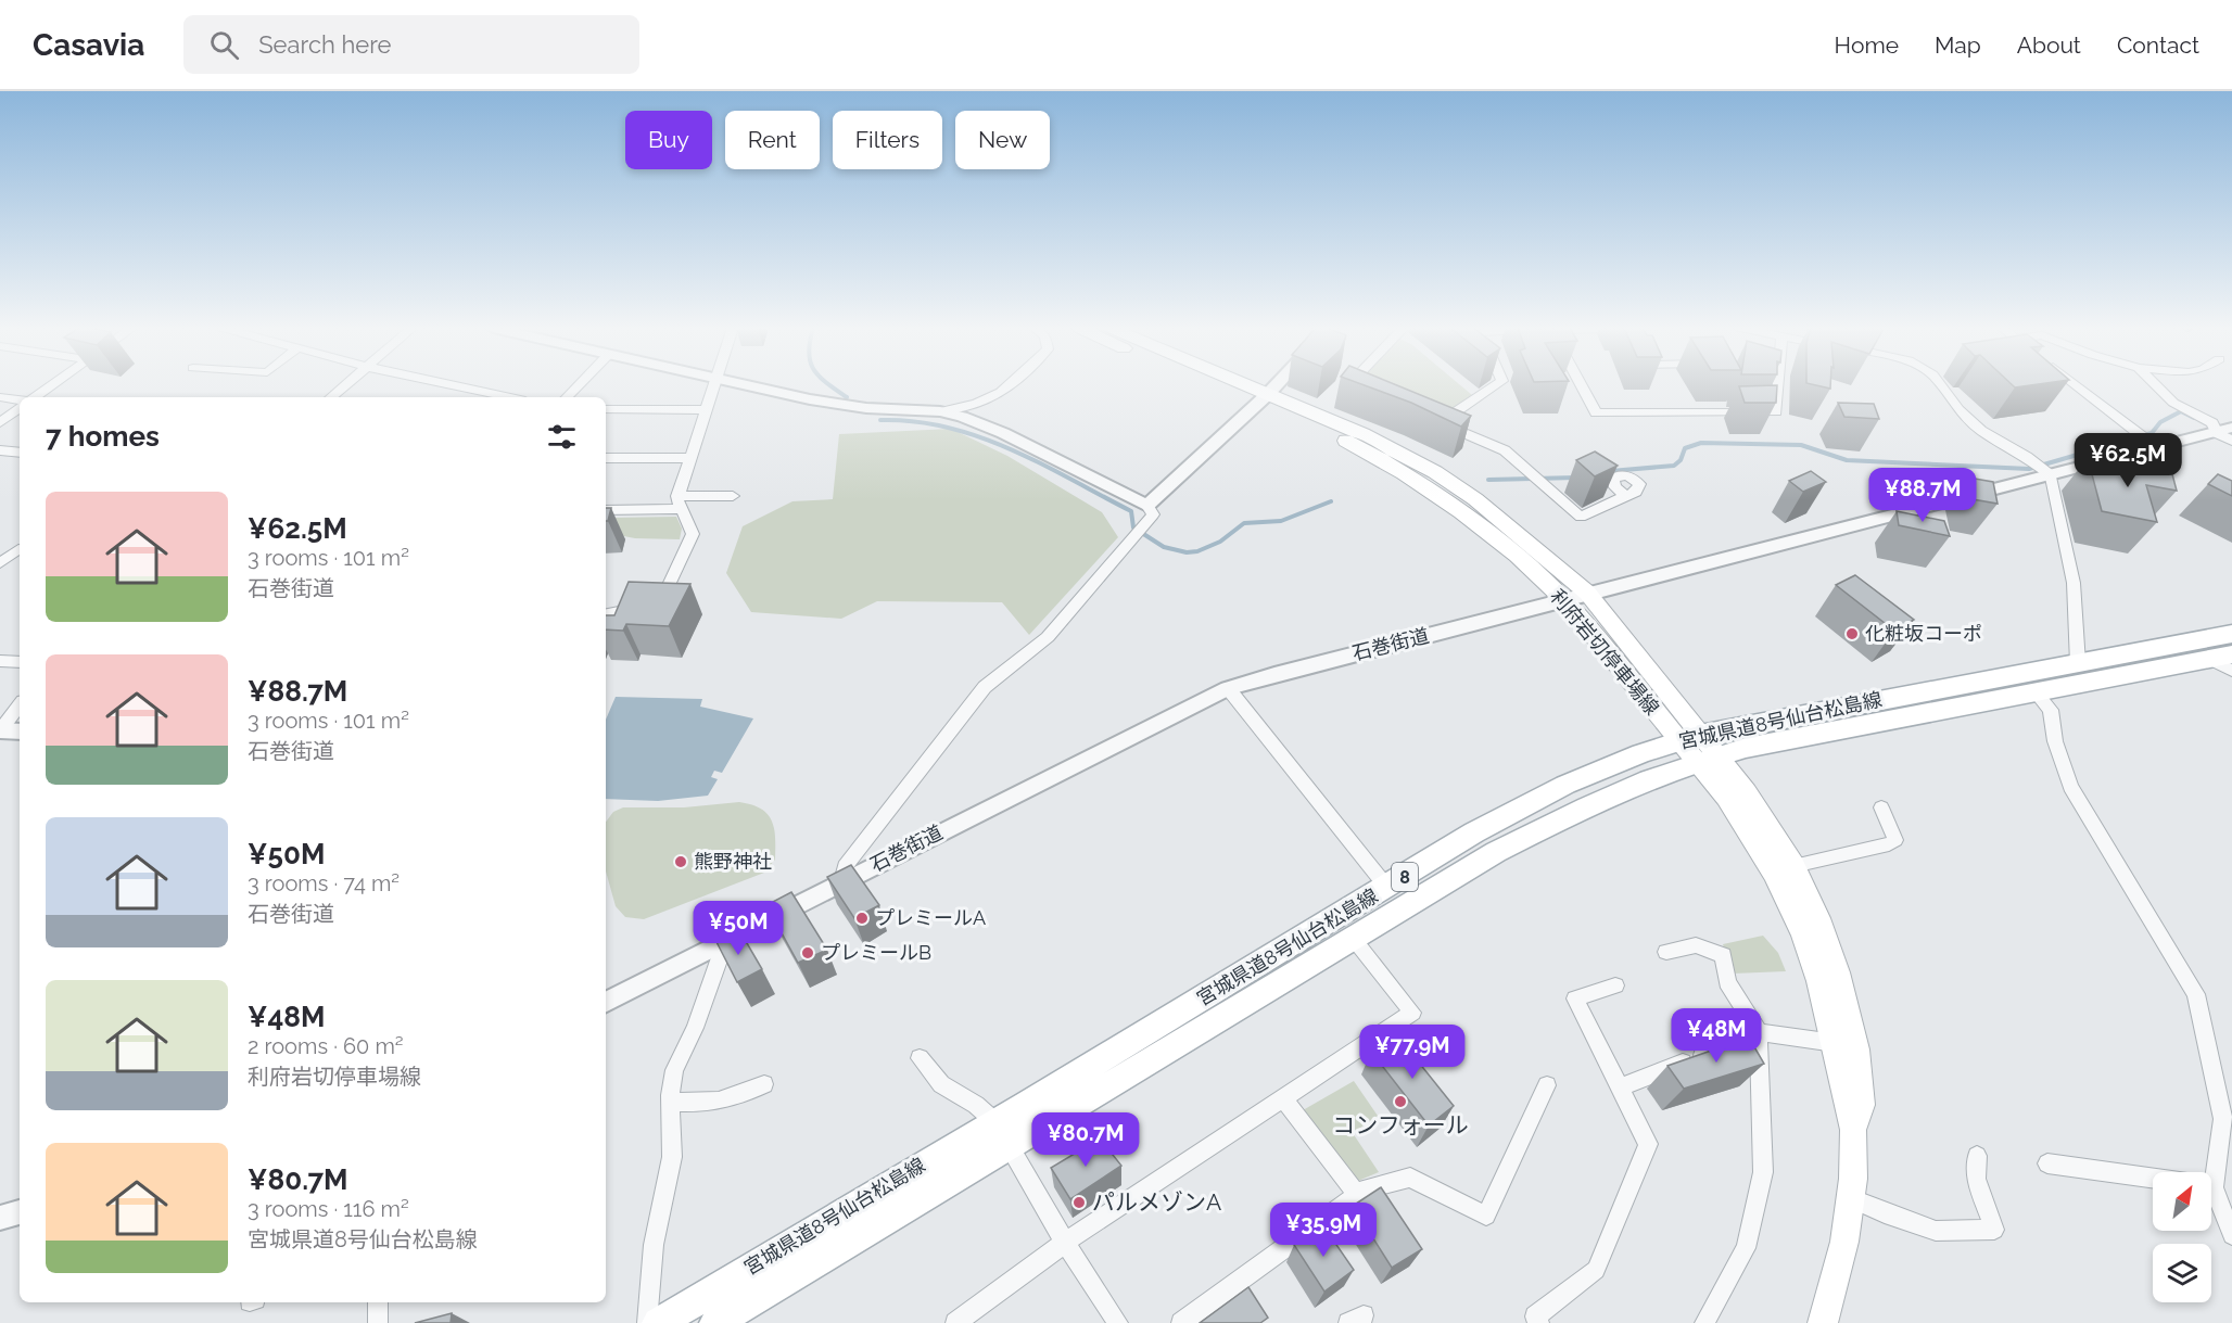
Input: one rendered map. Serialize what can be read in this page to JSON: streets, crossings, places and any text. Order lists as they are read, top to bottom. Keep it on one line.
{"streets":{"main road":["利府岩切停車場線","宮城県道8号仙台松島線","8"],"street":["石巻街道"]},"crossings":[["石巻街道","利府岩切停車場線"],["利府岩切停車場線","宮城県道8号仙台松島線"]],"places":["化粧坂コーポ","熊野神社","プレミールA","プレミールB","コンフォール","パルメゾンA"],"north":"top right","page":{"header":"Casavia","search":"Search here","nav":["Home","Map","About","Contact"],"chip":["Buy","Rent","Filters","New"],"heading":"7 homes","price":["¥62.5M","¥88.7M","¥50M","¥48M","¥77.9M","¥80.7M","¥35.9M"],"list":[{"name":"¥62.5M","note":"3 rooms · 101 m² · 石巻街道"},{"name":"¥88.7M","note":"3 rooms · 101 m² · 石巻街道"},{"name":"¥50M","note":"3 rooms · 74 m² · 石巻街道"},{"name":"¥48M","note":"2 rooms · 60 m² · 利府岩切停車場線"},{"name":"¥80.7M","note":"3 rooms · 116 m² · 宮城県道8号仙台松島線"}]}}
